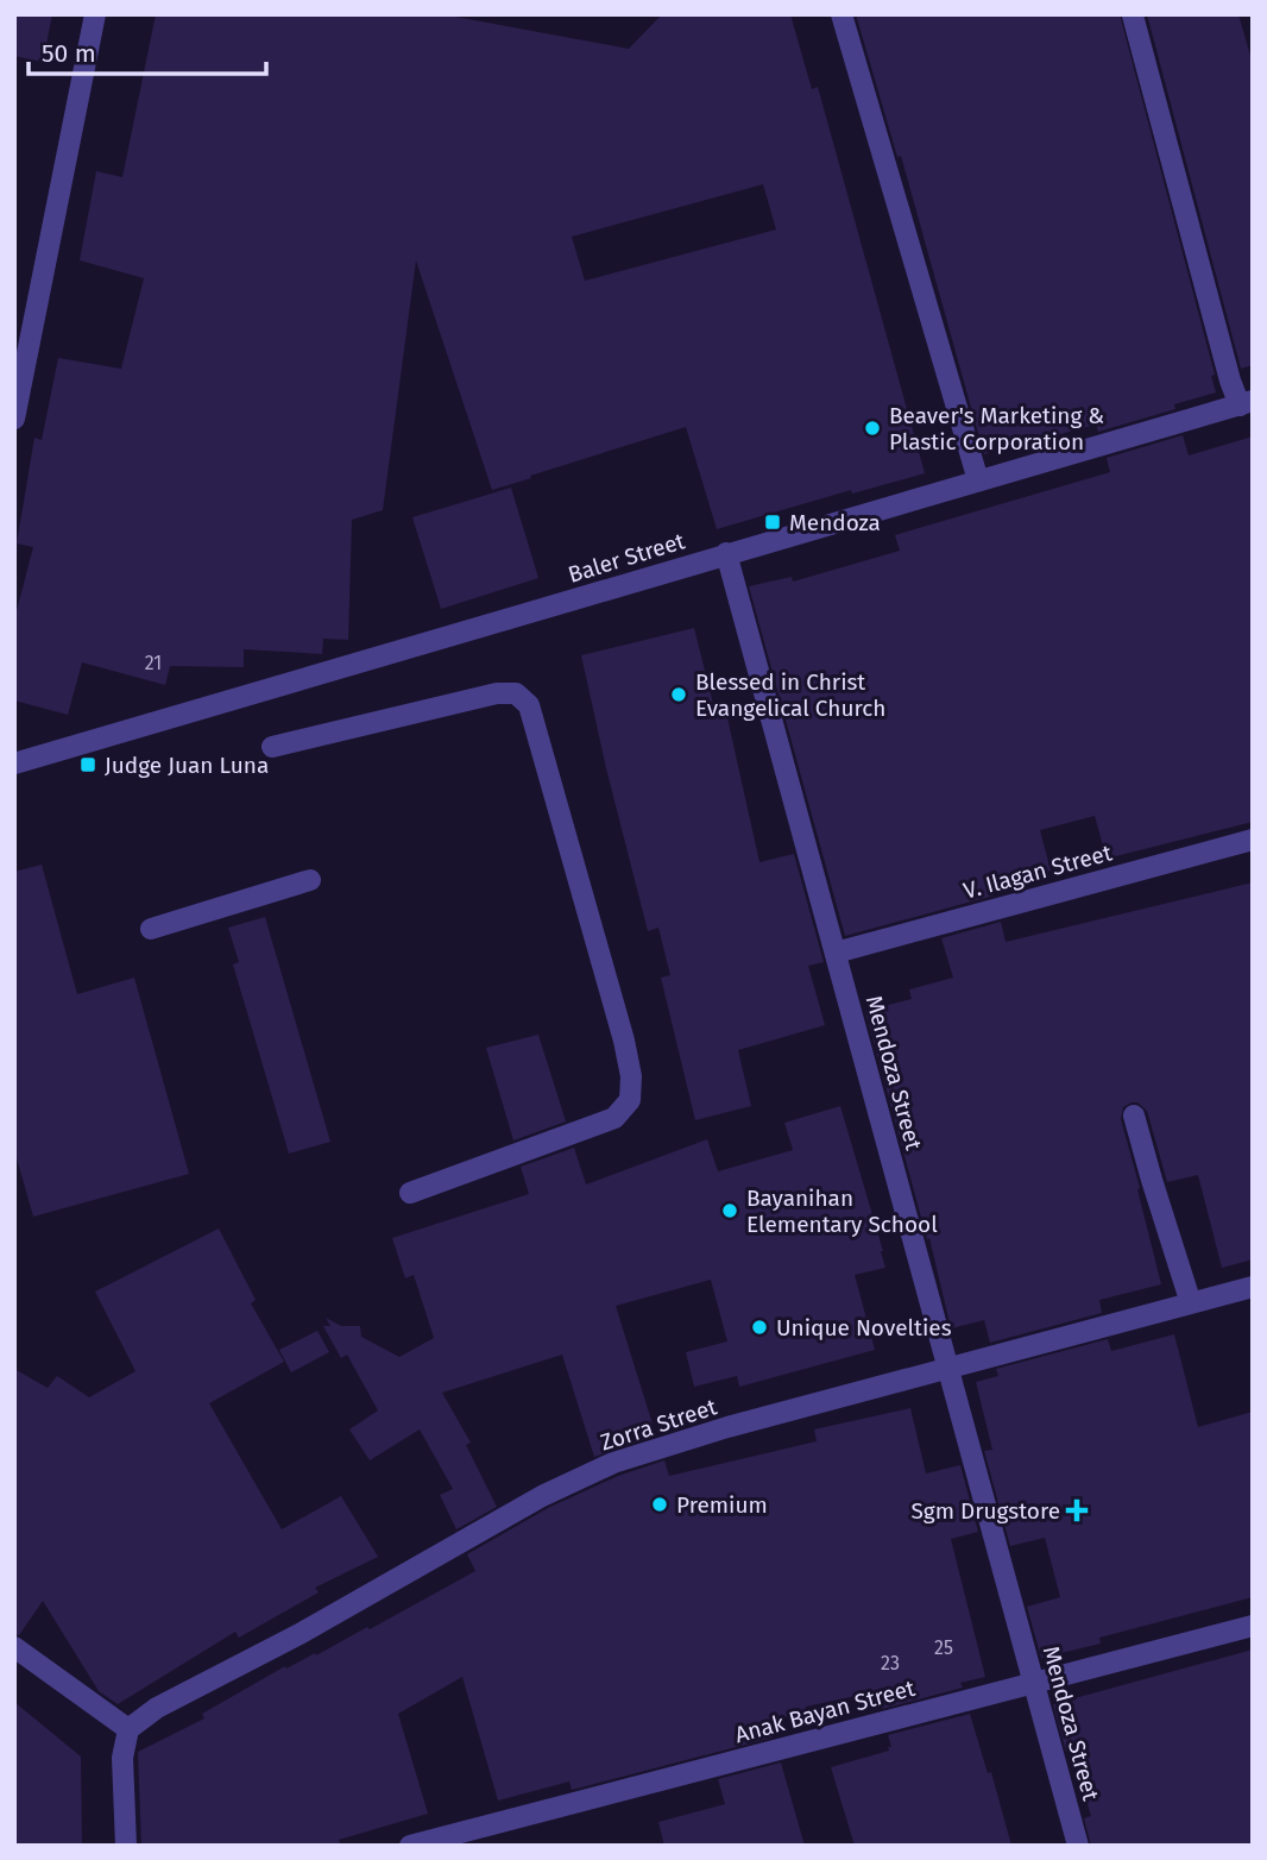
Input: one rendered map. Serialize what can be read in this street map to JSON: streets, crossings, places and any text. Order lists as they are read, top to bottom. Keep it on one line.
{"streets":{"street":["Baler Street","V. Ilagan Street","Mendoza Street","Zorra Street","Anak Bayan Street"]},"crossings":[["Baler Street","Mendoza Street"],["V. Ilagan Street","Mendoza Street"],["Mendoza Street","Zorra Street"],["Mendoza Street","Anak Bayan Street"]],"places":{"other":["Beaver's Marketing & Plastic Corporation","Blessed in Christ Evangelical Church","Bayanihan Elementary School","Unique Novelties","Premium"],"transit":["Mendoza","Judge Juan Luna"],"health":["Sgm Drugstore"]},"house_numbers":["21","25","23"],"scale_bar":"50 m"}
